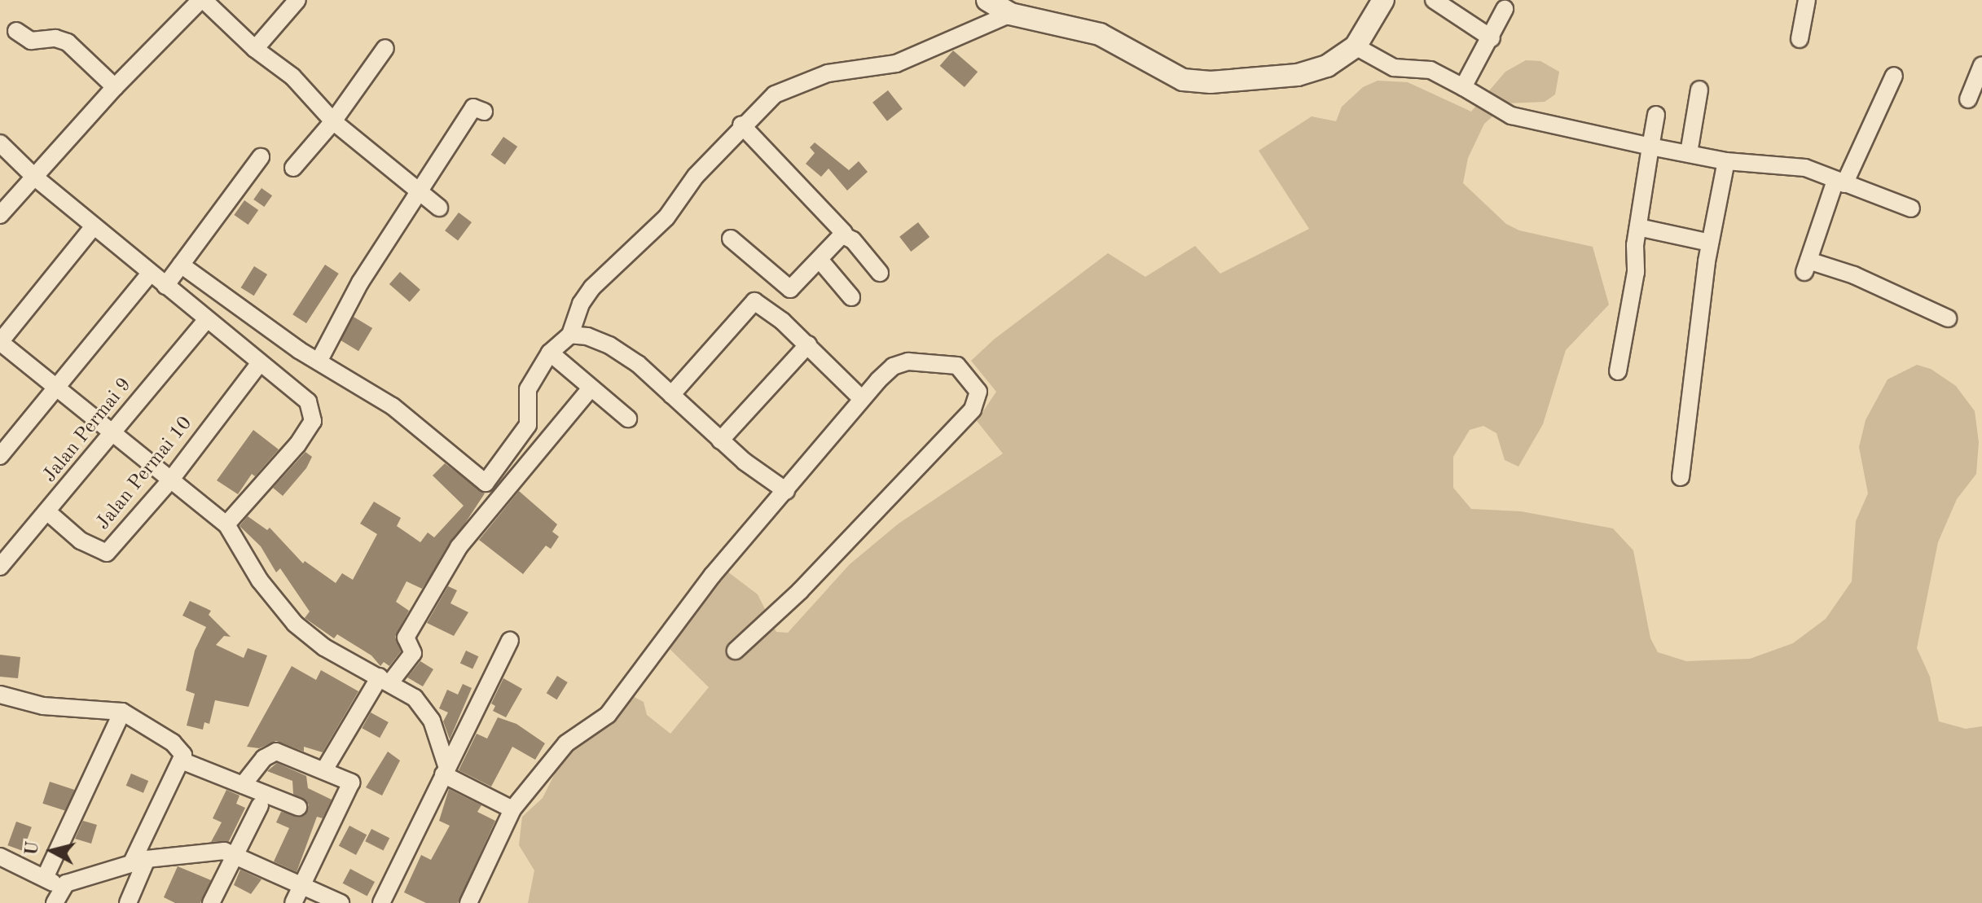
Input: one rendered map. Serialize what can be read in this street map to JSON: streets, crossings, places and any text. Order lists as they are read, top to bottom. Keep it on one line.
{"streets":{"street":["Jalan Permai 9","Jalan Permai 10"]},"crossings":[["Jalan Permai 9","Jalan Permai 10"]],"north":"left"}
